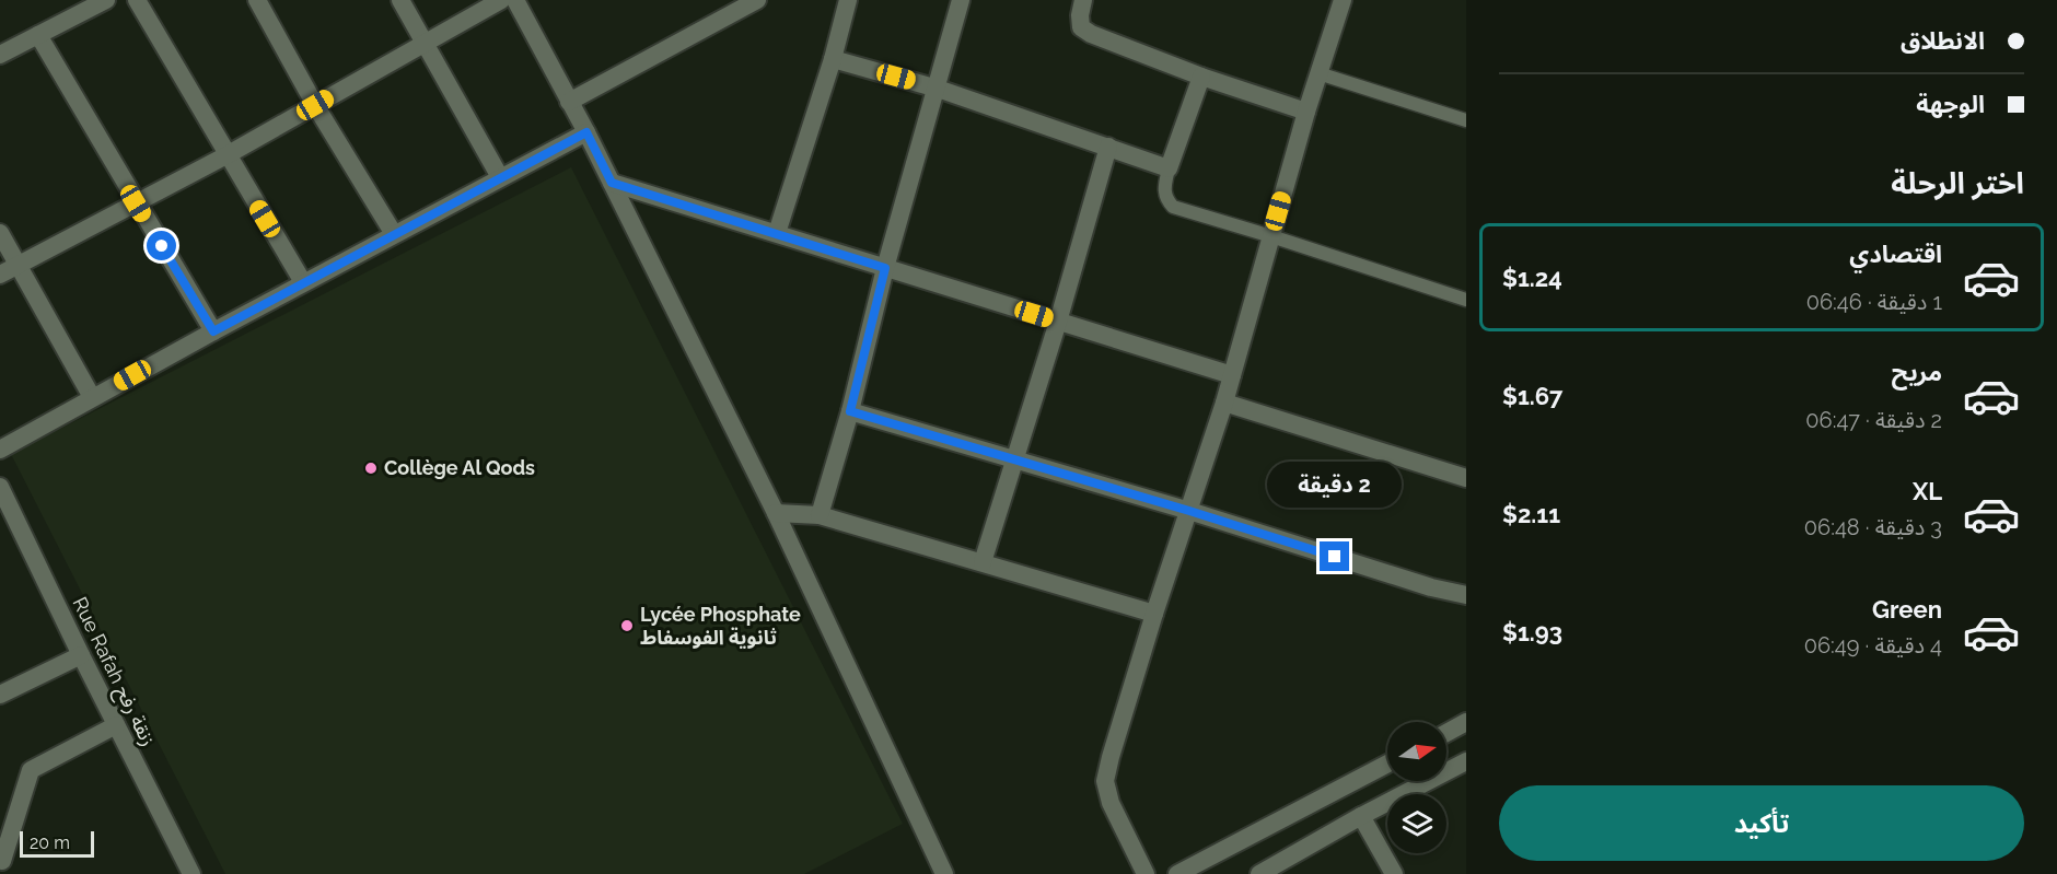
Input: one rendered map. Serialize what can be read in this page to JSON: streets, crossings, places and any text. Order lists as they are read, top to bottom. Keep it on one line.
{"streets":{"street":["Rue Rafah زنقة رفح"]},"places":["Collège Al Qods","Lycée Phosphate ثانوية الفوسفاط"],"scale_bar":"20 m","north":"right","page":{"banner":["الانطلاق","الوجهة"],"heading":"اختر الرحلة","list":[{"name":"اقتصادي","note":"1 دقيقة · 06:46","value":"$1.24"},{"name":"مريح","note":"2 دقيقة · 06:47","value":"$1.67"},{"name":"XL","note":"3 دقيقة · 06:48","value":"$2.11"},{"name":"Green","note":"4 دقيقة · 06:49","value":"$1.93"}],"bubble":"2 دقيقة","buttons":"تأكيد","scale":"20 m"}}
